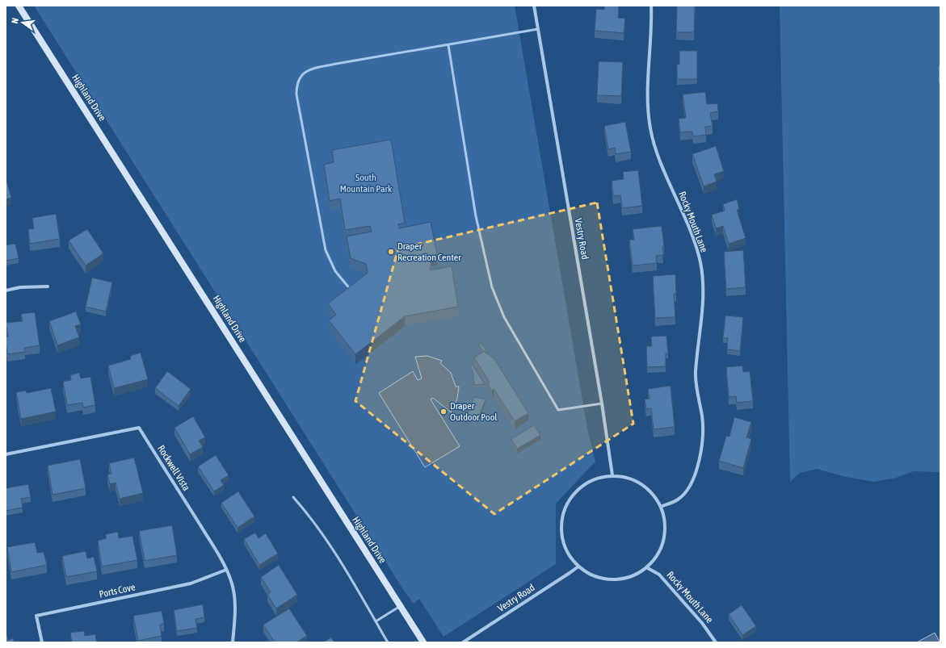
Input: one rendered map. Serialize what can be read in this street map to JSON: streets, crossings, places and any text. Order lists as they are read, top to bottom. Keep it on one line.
{"streets":{"main road":["Highland Drive"],"street":["Rocky Mouth Lane","Vestry Road","Rockwell Vista","Ports Cove"]},"crossings":[["Rocky Mouth Lane","Vestry Road"],["Rockwell Vista","Ports Cove"]],"parks":["South Mountain Park"],"places":["Draper Recreation Center","Draper Outdoor Pool"],"north":"left"}
